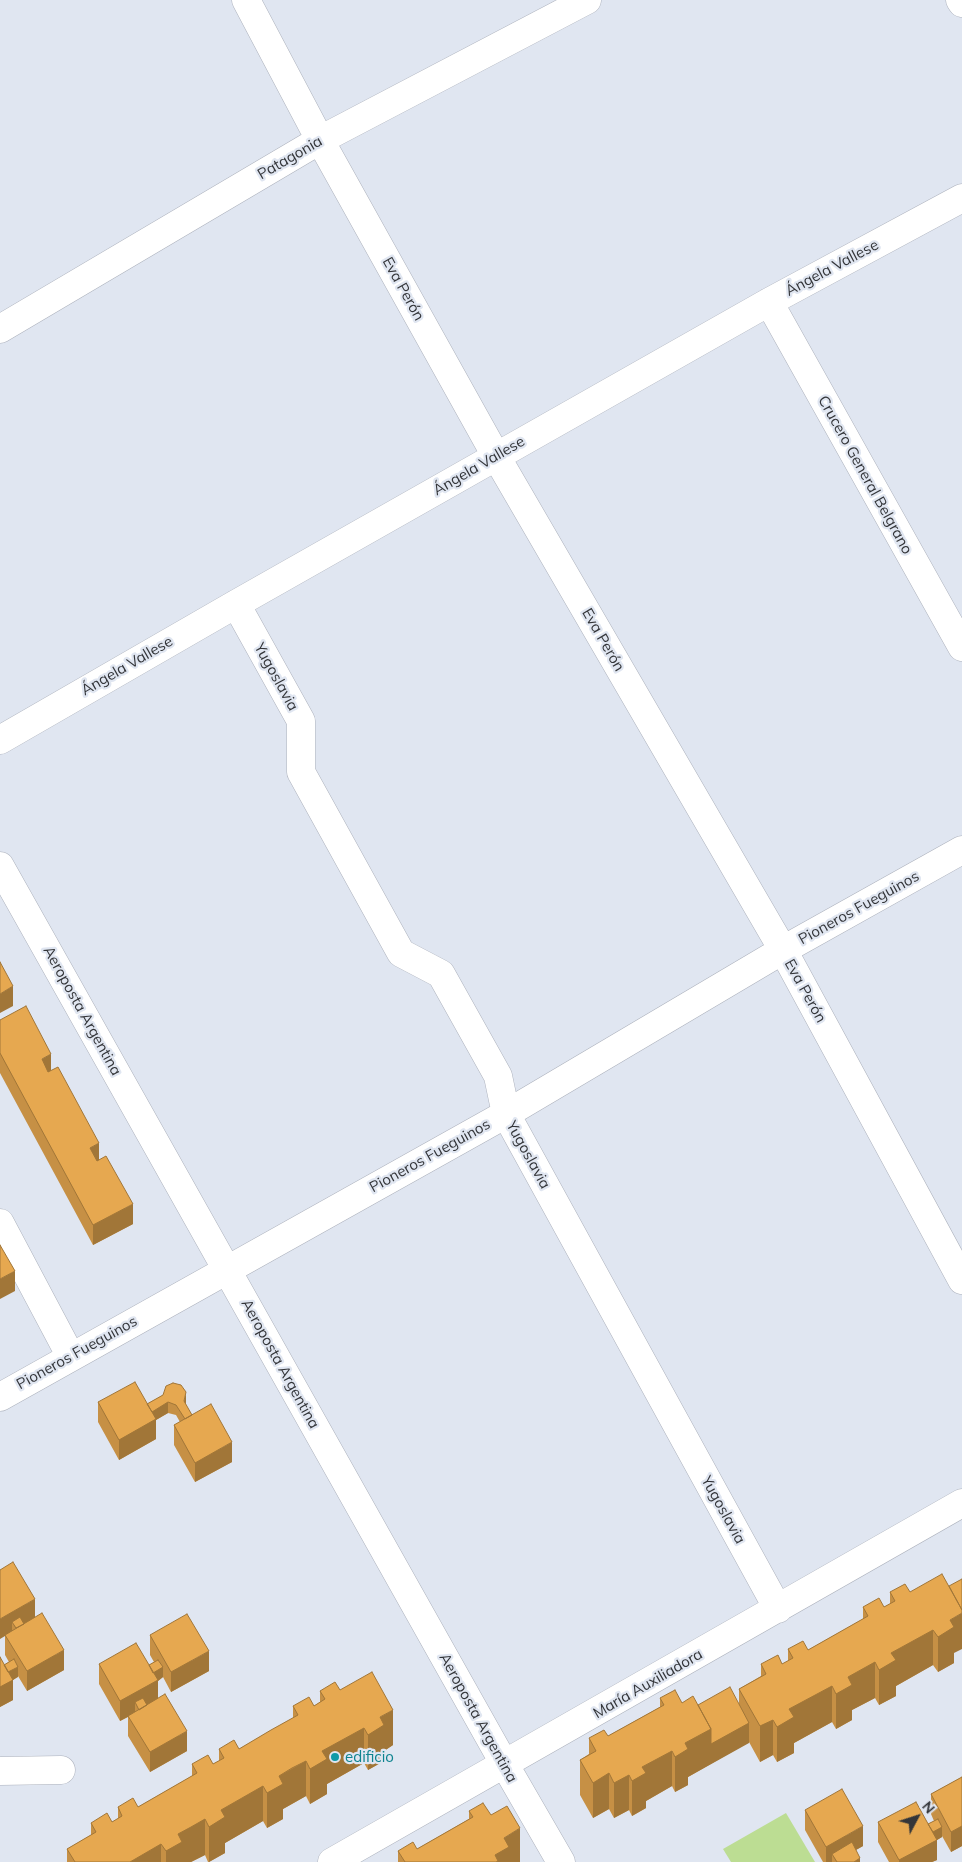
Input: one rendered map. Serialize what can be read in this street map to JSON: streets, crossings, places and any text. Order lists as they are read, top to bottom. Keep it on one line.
{"streets":{"street":["Patagonia","Ángela Vallese","Eva Perón","Crucero General Belgrano","Yugoslavia","Pioneros Fueguinos","Aeroposta Argentina","María Auxiliadora"]},"crossings":[["Patagonia","Eva Perón"],["Ángela Vallese","Eva Perón"],["Ángela Vallese","Crucero General Belgrano"],["Ángela Vallese","Yugoslavia"],["Eva Perón","Pioneros Fueguinos"],["Yugoslavia","Pioneros Fueguinos"],["Yugoslavia","María Auxiliadora"],["Pioneros Fueguinos","Aeroposta Argentina"],["Aeroposta Argentina","María Auxiliadora"]],"places":["edificio"],"north":"top right"}
